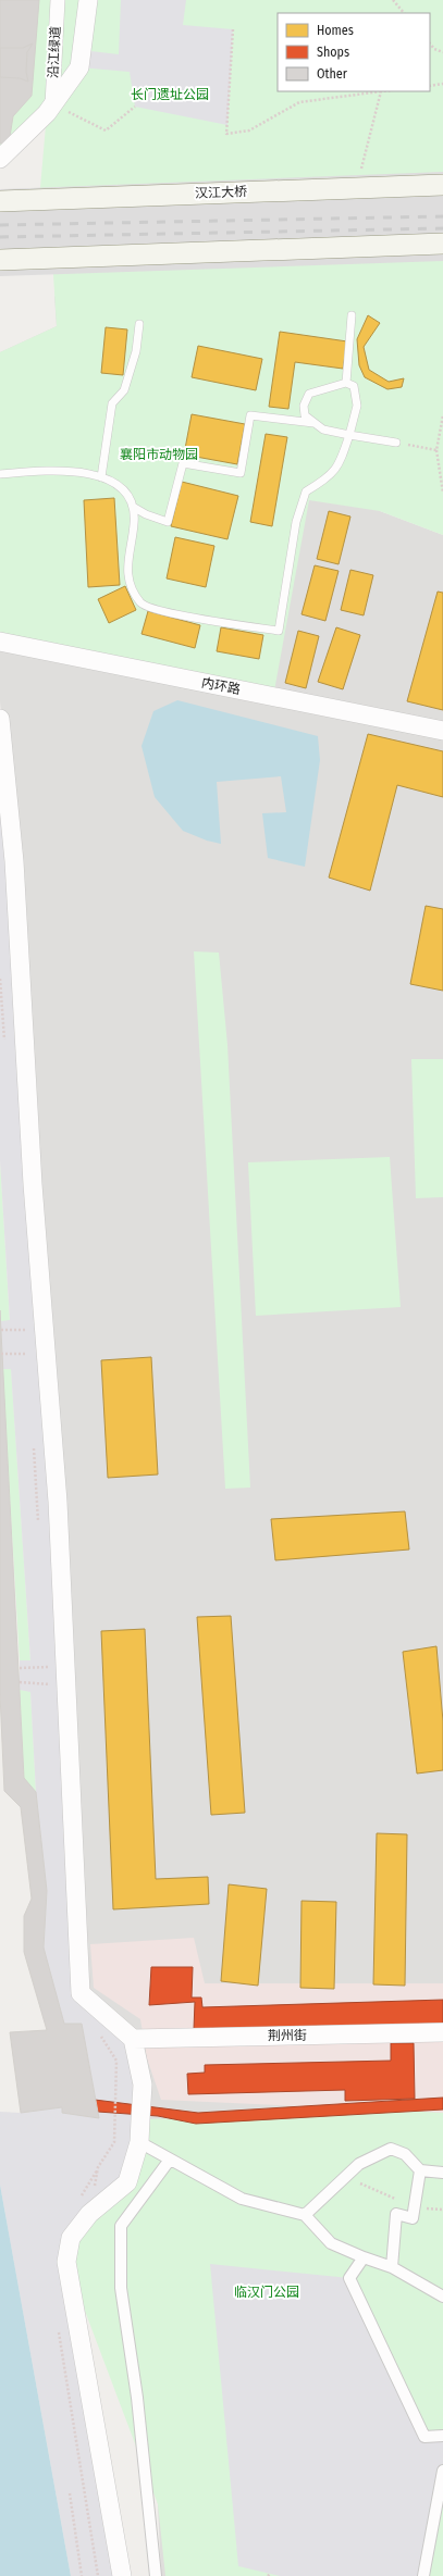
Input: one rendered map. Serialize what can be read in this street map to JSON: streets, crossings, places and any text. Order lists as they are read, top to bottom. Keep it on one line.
{"streets":{"main road":["汉江大桥"],"street":["沿江绿道","内环路","荆州街"]},"parks":["长门遗址公园","襄阳市动物园","临汉门公园"],"legend":["Homes","Shops","Other"]}
